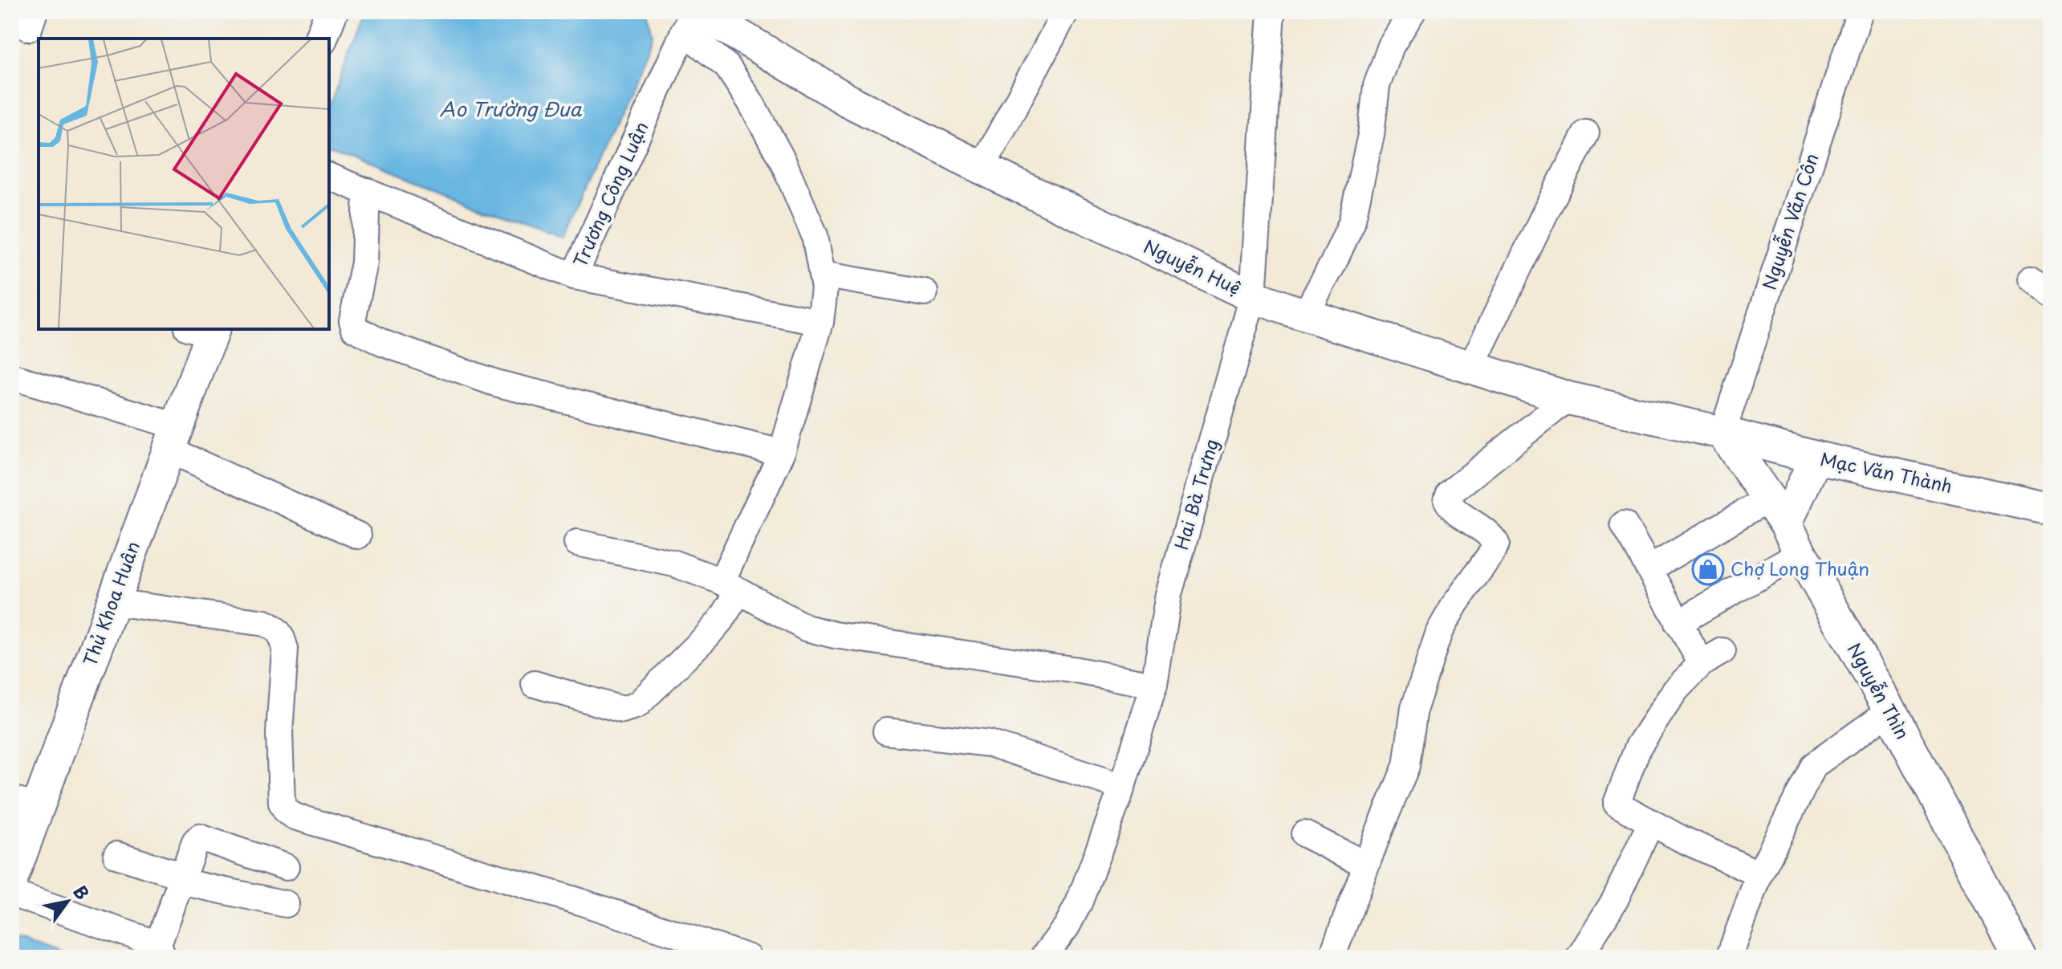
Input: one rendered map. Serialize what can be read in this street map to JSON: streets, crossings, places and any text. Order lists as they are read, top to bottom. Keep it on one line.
{"streets":{"main road":["Nguyễn Huệ","Mạc Văn Thành","Thủ Khoa Huân","Nguyễn Thìn"],"street":["Trương Công Luận","Nguyễn Văn Côn","Hai Bà Trưng"]},"crossings":[["Trương Công Luận","Nguyễn Huệ"],["Nguyễn Văn Côn","Nguyễn Huệ"],["Nguyễn Văn Côn","Mạc Văn Thành"],["Nguyễn Văn Côn","Nguyễn Thìn"],["Nguyễn Huệ","Mạc Văn Thành"],["Nguyễn Huệ","Hai Bà Trưng"],["Nguyễn Huệ","Nguyễn Thìn"],["Mạc Văn Thành","Nguyễn Thìn"]],"water":["Ao Trường Đua"],"places":{"shop":["Chợ Long Thuận"]},"north":"top right"}
